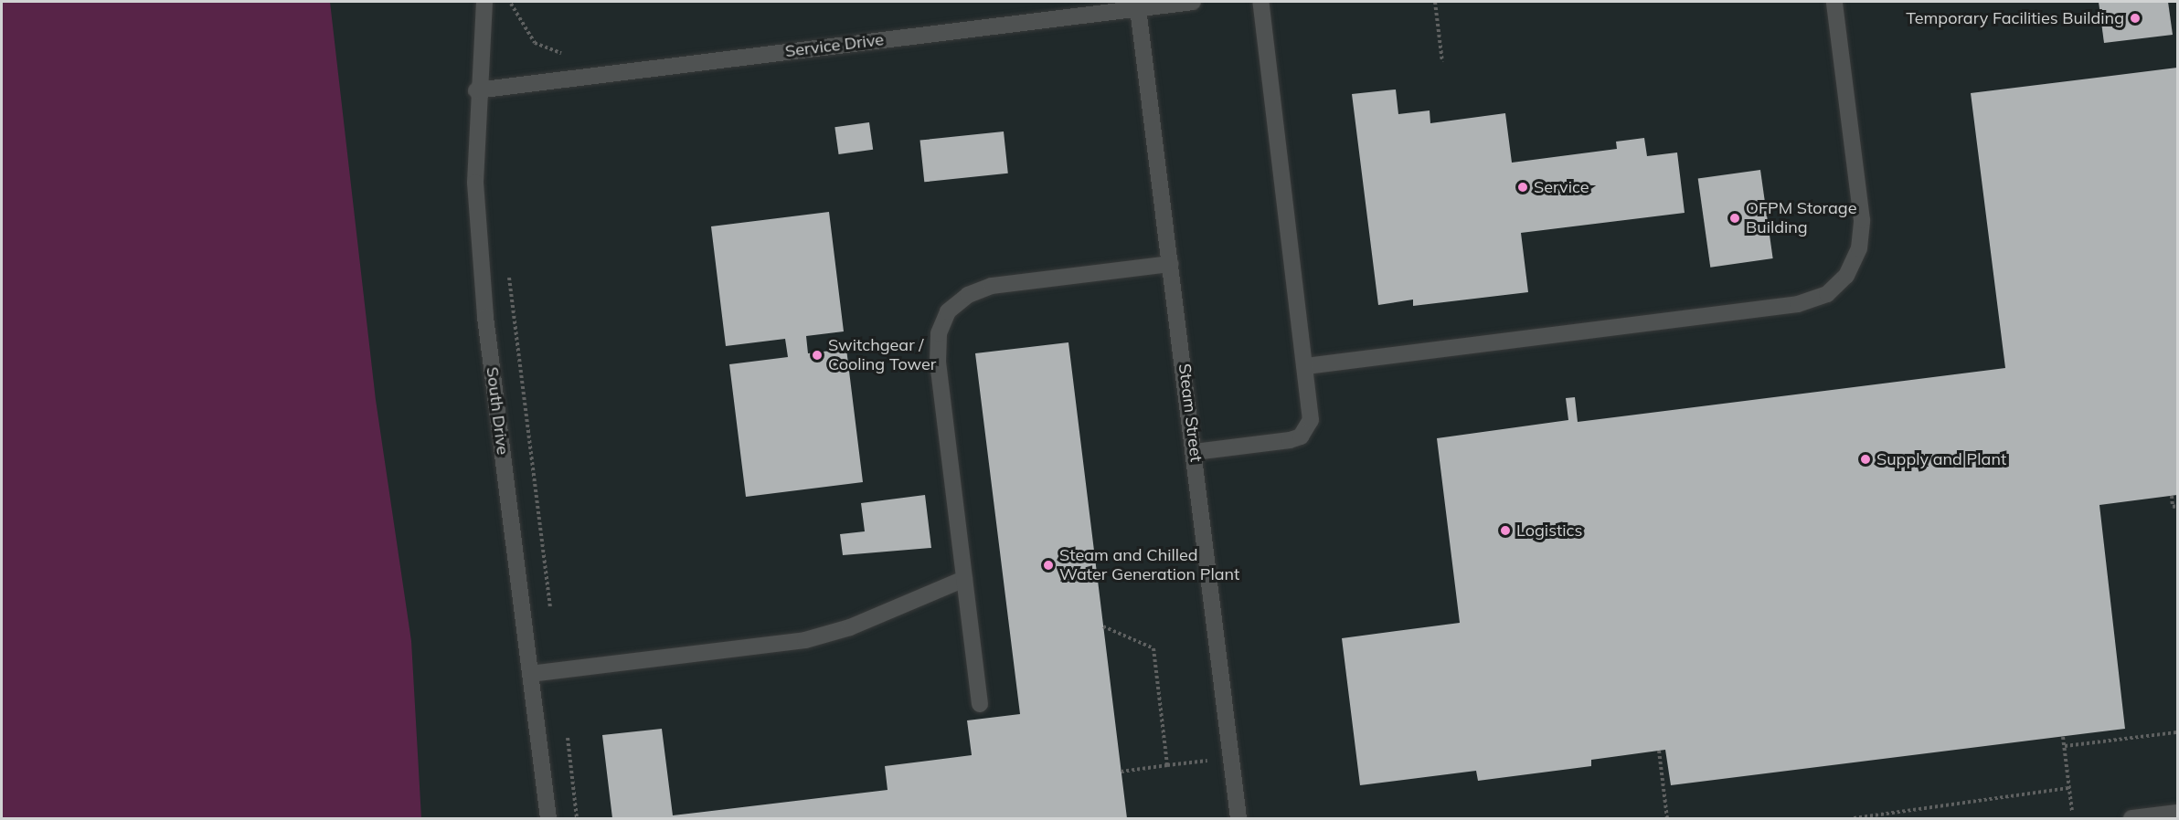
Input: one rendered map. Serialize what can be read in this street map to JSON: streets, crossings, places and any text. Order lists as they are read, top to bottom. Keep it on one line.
{"streets":{"street":["Service Drive","South Drive","Steam Street"]},"crossings":[["Service Drive","South Drive"],["Service Drive","Steam Street"]],"places":["Temporary Facilities Building","Service","OFPM Storage Building","Switchgear / Cooling Tower","Supply and Plant","Logistics","Steam and Chilled Water Generation Plant"]}
